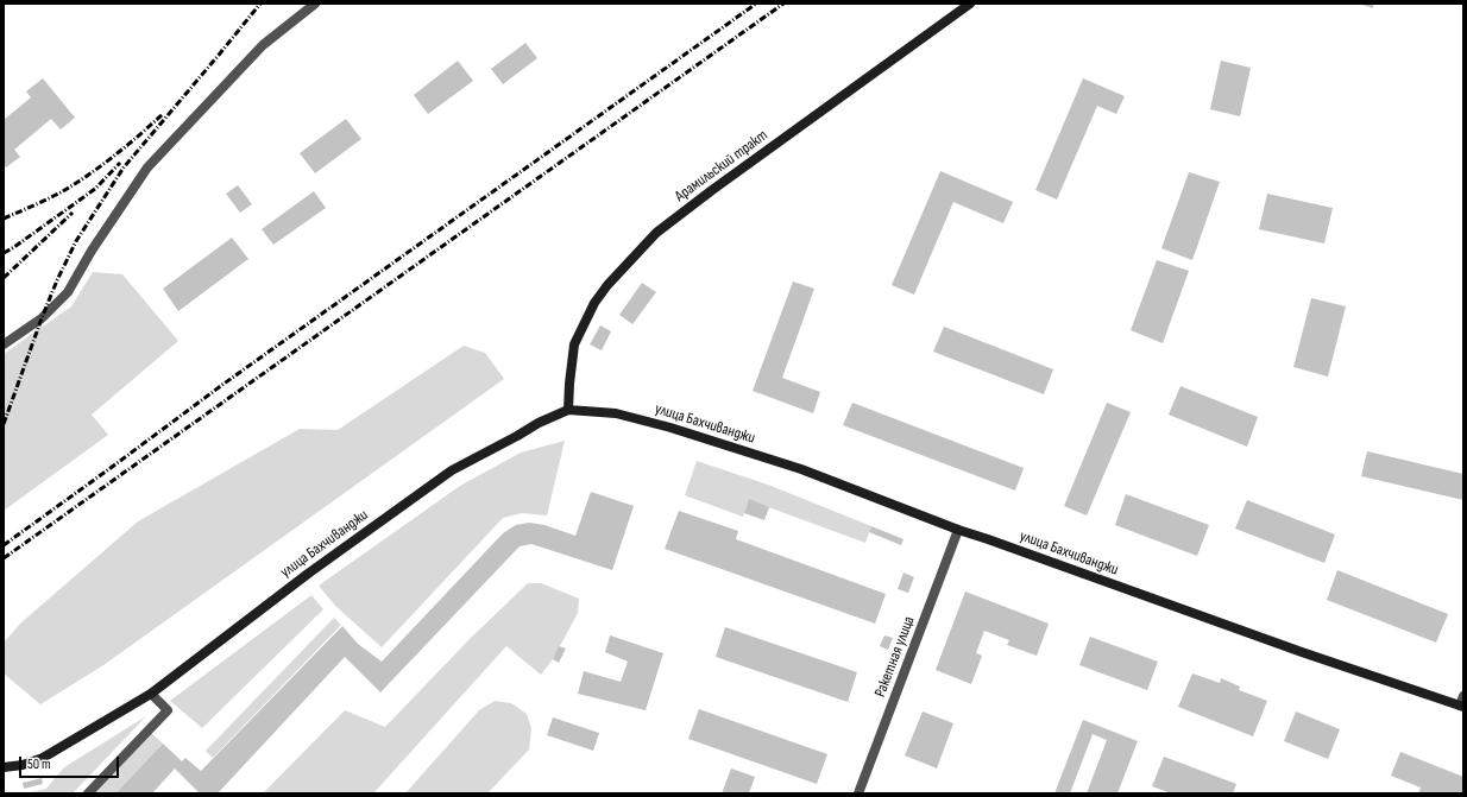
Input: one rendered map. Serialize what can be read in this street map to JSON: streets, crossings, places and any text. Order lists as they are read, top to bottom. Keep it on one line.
{"streets":{"main road":["Арамильский тракт","улица Бахчиванджи"],"street":["Ракетная улица"]},"crossings":[["Арамильский тракт","улица Бахчиванджи"],["улица Бахчиванджи","Ракетная улица"]],"scale_bar":"50 m"}
